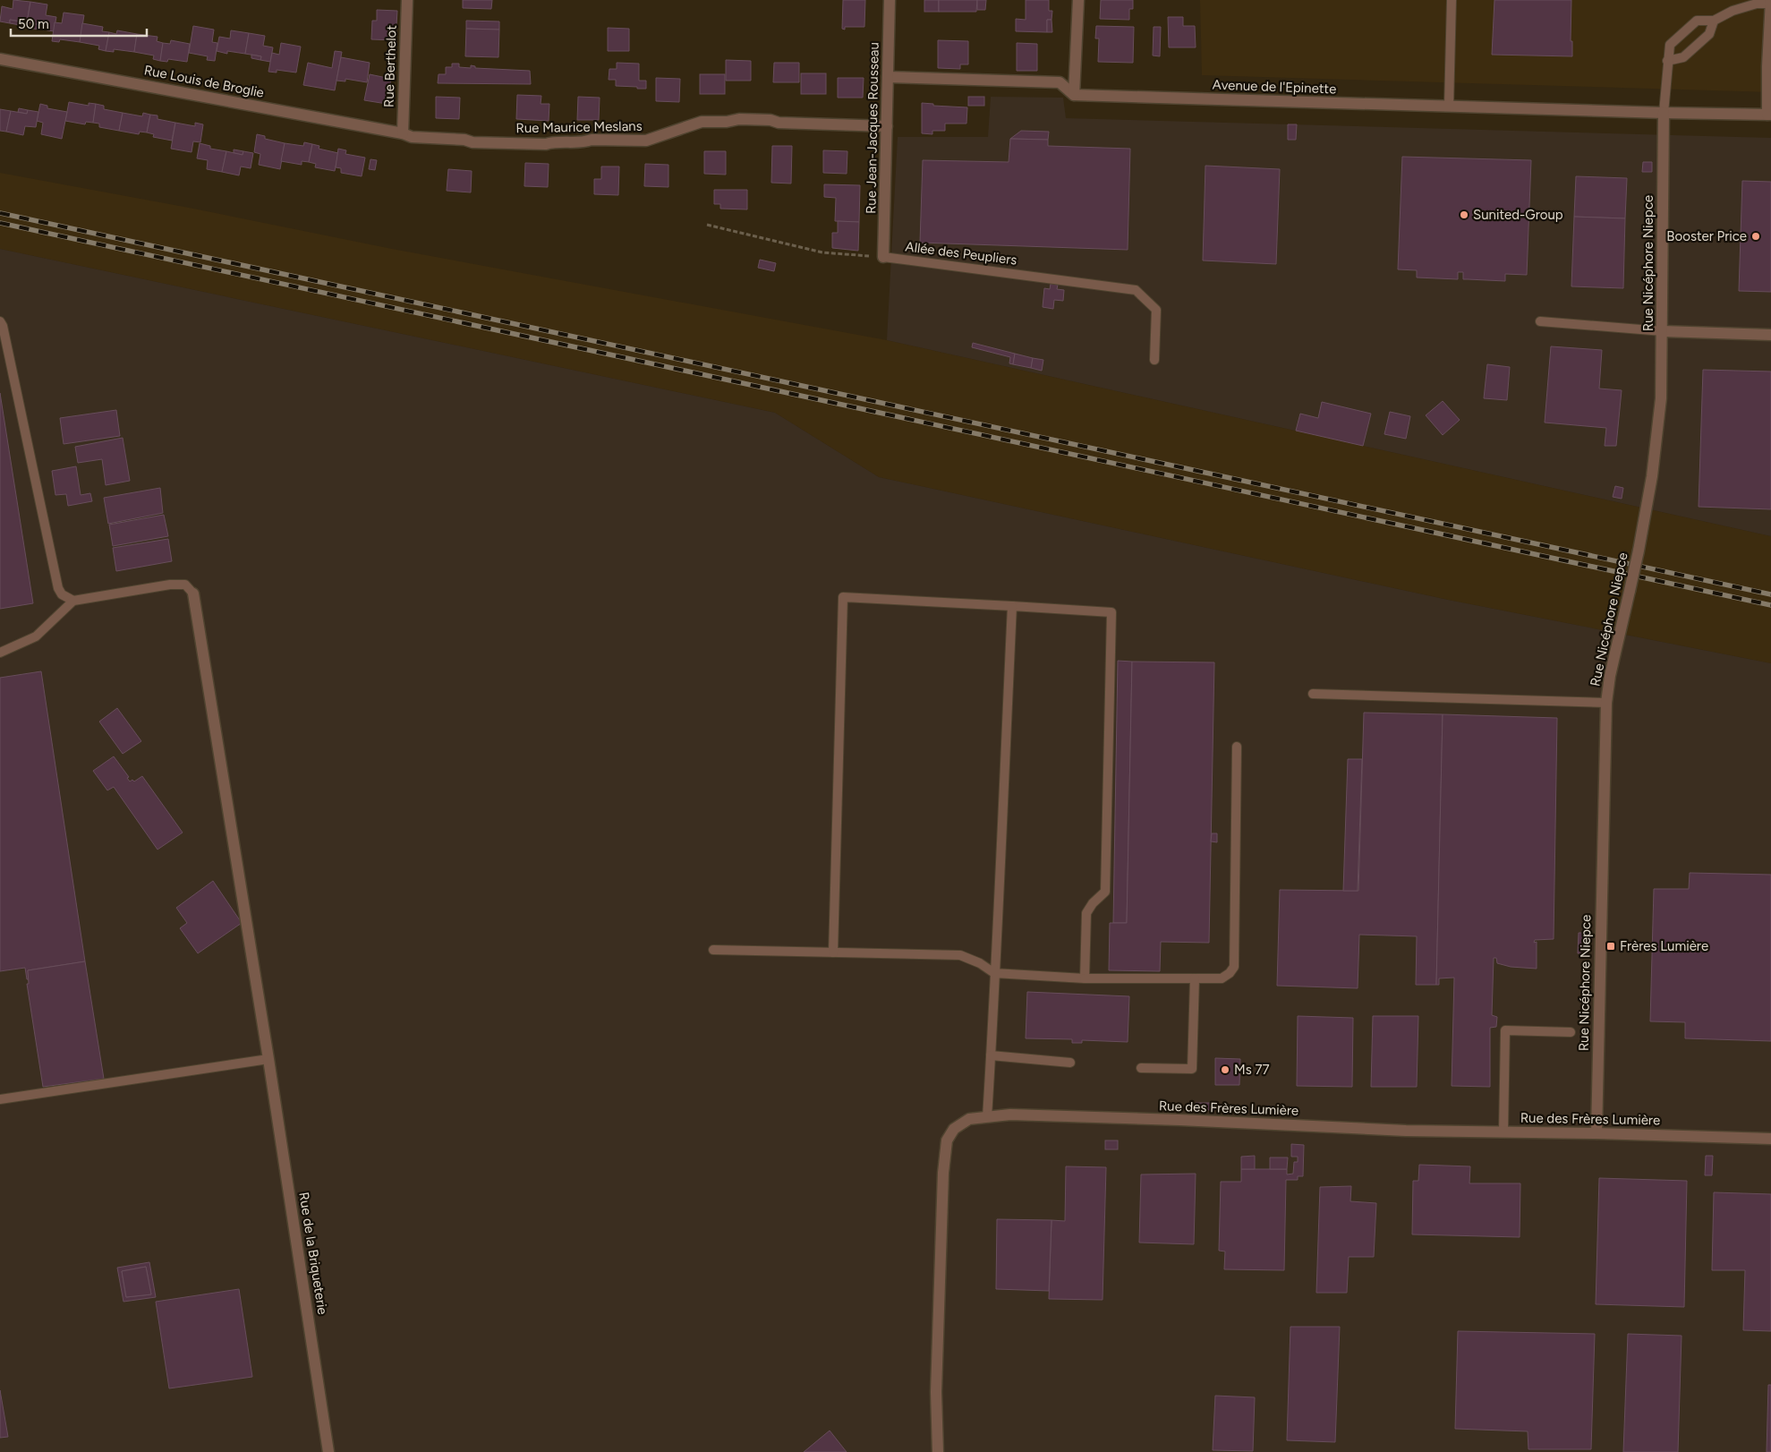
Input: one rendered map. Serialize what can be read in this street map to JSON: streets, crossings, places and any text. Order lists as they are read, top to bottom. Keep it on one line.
{"streets":{"street":["Rue Berthelot","Rue Louis de Broglie","Avenue de l'Epinette","Rue Maurice Meslans","Rue Jean-Jacques Rousseau","Rue Nicéphore Niepce","Rue des Frères Lumière","Rue de la Briqueterie"],"lane":["Allée des Peupliers"]},"crossings":[["Rue Berthelot","Rue Louis de Broglie"],["Rue Berthelot","Rue Maurice Meslans"],["Rue Louis de Broglie","Rue Maurice Meslans"],["Avenue de l'Epinette","Rue Nicéphore Niepce"],["Rue Maurice Meslans","Rue Jean-Jacques Rousseau"],["Rue Jean-Jacques Rousseau","Allée des Peupliers"],["Rue Nicéphore Niepce","Rue des Frères Lumière"]],"places":{"other":["Sunited-Group","Booster Price","Ms 77"],"transit":["Frères Lumière"]},"scale_bar":"50 m"}
